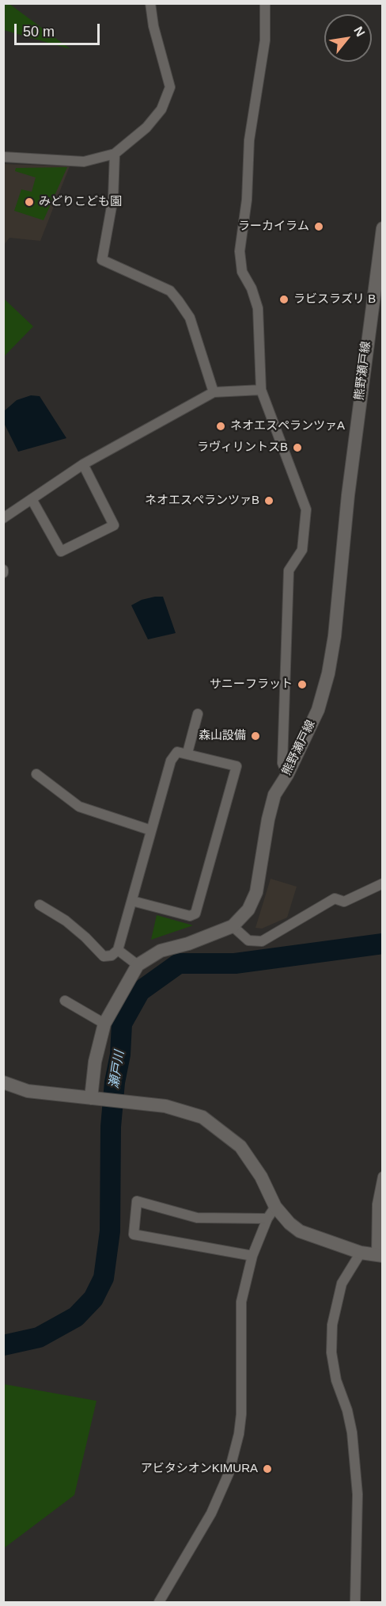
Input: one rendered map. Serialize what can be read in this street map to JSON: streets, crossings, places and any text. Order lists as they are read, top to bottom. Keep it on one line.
{"streets":{"main road":["熊野瀬戸線"]},"water":["瀬戸川"],"places":["みどりこども園","ラーカイラム","ラビスラズリ B","ネオエスペランツァA","ラヴィリントスB","ネオエスペランツァB","サニーフラット","森山設備","アビタシオンKIMURA"],"scale_bar":"50 m","north":"top right"}
